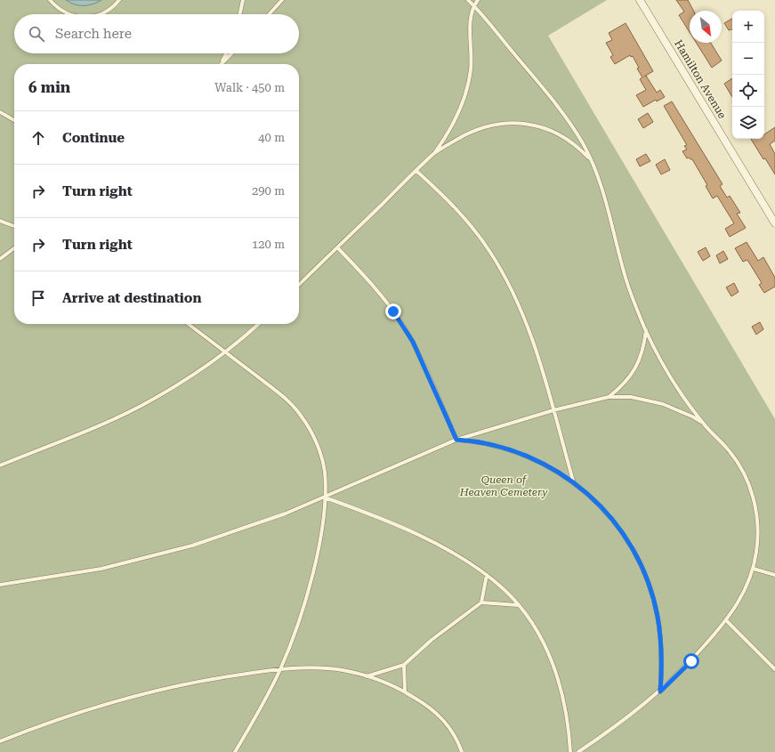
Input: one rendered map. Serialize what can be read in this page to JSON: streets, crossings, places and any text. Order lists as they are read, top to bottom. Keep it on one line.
{"streets":{"street":["Hamilton Avenue"]},"parks":["Queen of Heaven Cemetery"],"north":"bottom right","page":{"map_buttons":["+","−"],"search":"Search here","heading":["6 min","Walk · 450 m"],"list":[["Continue","40 m"],["Turn right","290 m"],["Turn right","120 m"],"Arrive at destination"]}}
